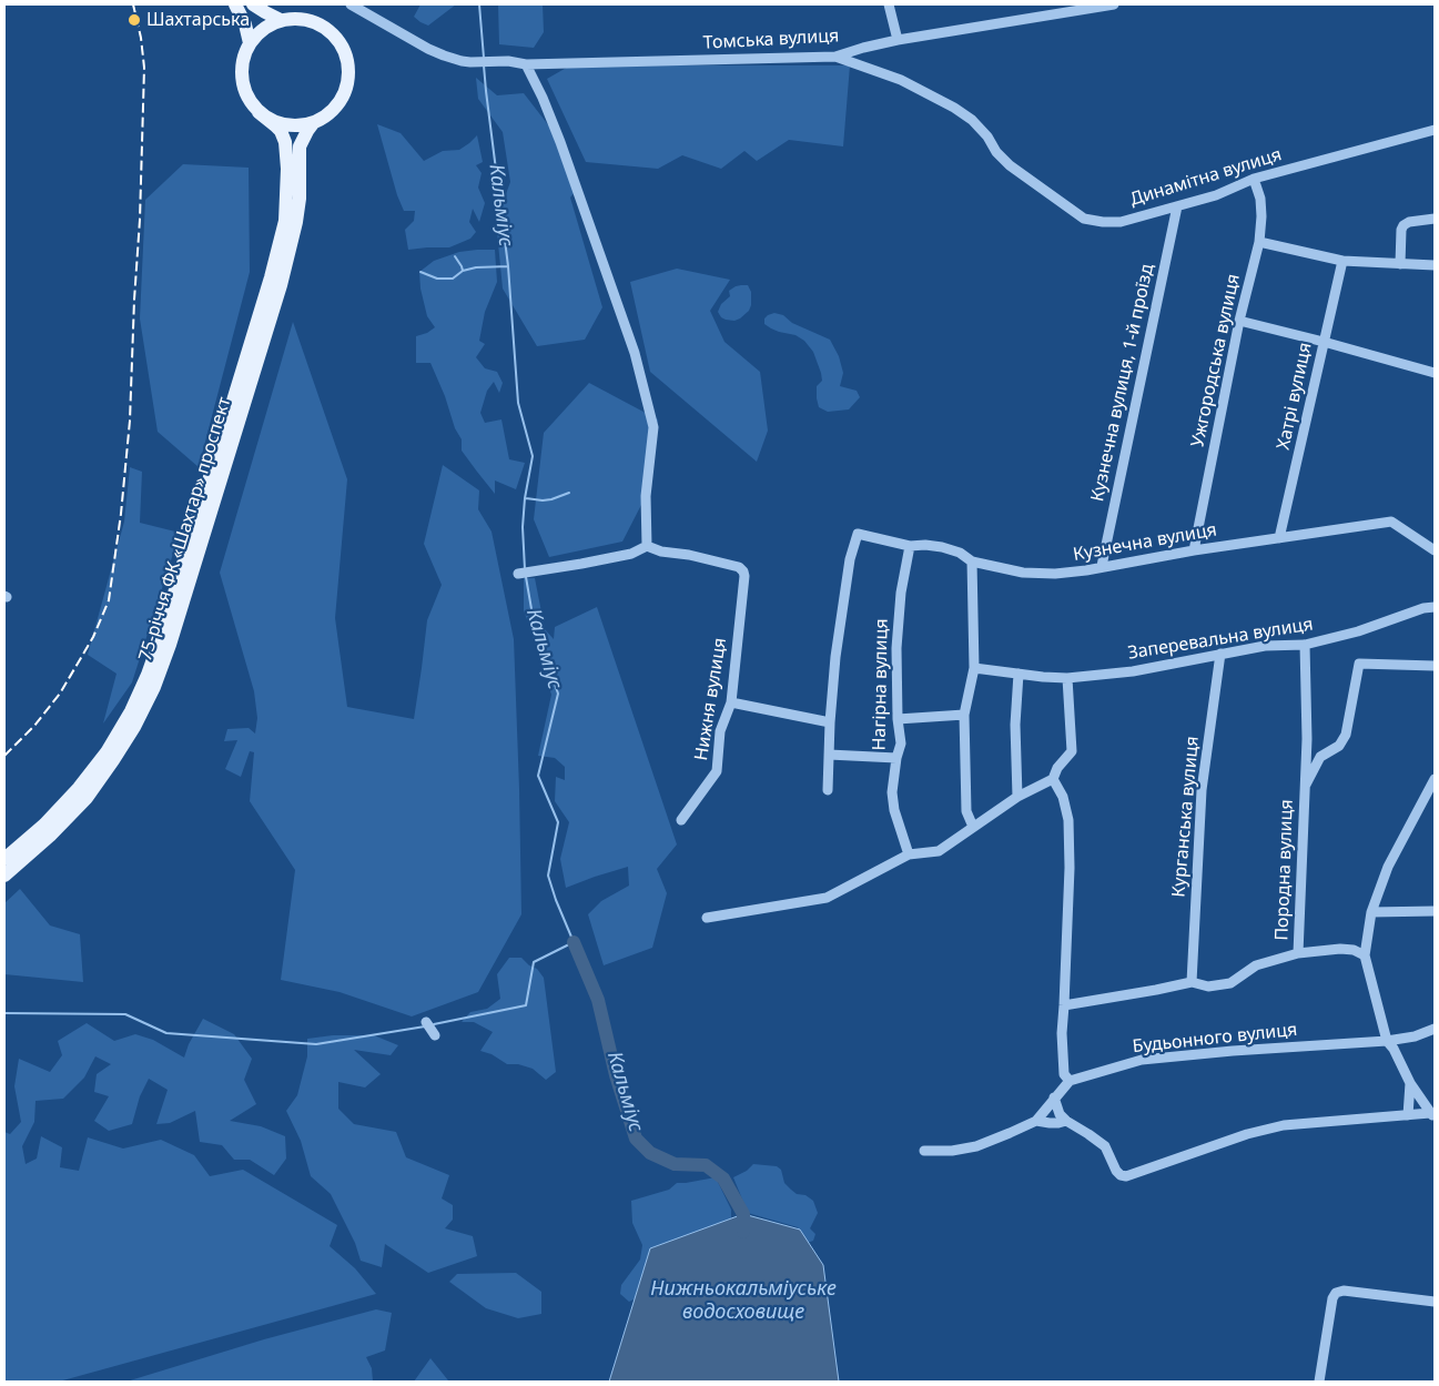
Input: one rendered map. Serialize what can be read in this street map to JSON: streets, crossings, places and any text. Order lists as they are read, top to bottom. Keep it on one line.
{"streets":{"main road":["75-річчя ФК «Шахтар» проспект"],"street":["Томська вулиця","Динамітна вулиця","Ужгородська вулиця","Кузнечна вулиця, 1-й проїзд","Хатрі вулиця","Кузнечна вулиця","Заперевальна вулиця","Нагірна вулиця","Нижня вулиця","Курганська вулиця","Породна вулиця","Будьонного вулиця"]},"crossings":[["Томська вулиця","Динамітна вулиця"],["Динамітна вулиця","Ужгородська вулиця"],["Динамітна вулиця","Кузнечна вулиця, 1-й проїзд"],["Ужгородська вулиця","Кузнечна вулиця"],["Кузнечна вулиця, 1-й проїзд","Кузнечна вулиця"],["Хатрі вулиця","Кузнечна вулиця"],["Кузнечна вулиця","Нагірна вулиця"],["Заперевальна вулиця","Курганська вулиця"],["Заперевальна вулиця","Породна вулиця"]],"water":["Кальміус","Нижньокальміуське водосховище"],"places":["Шахтарська"]}
